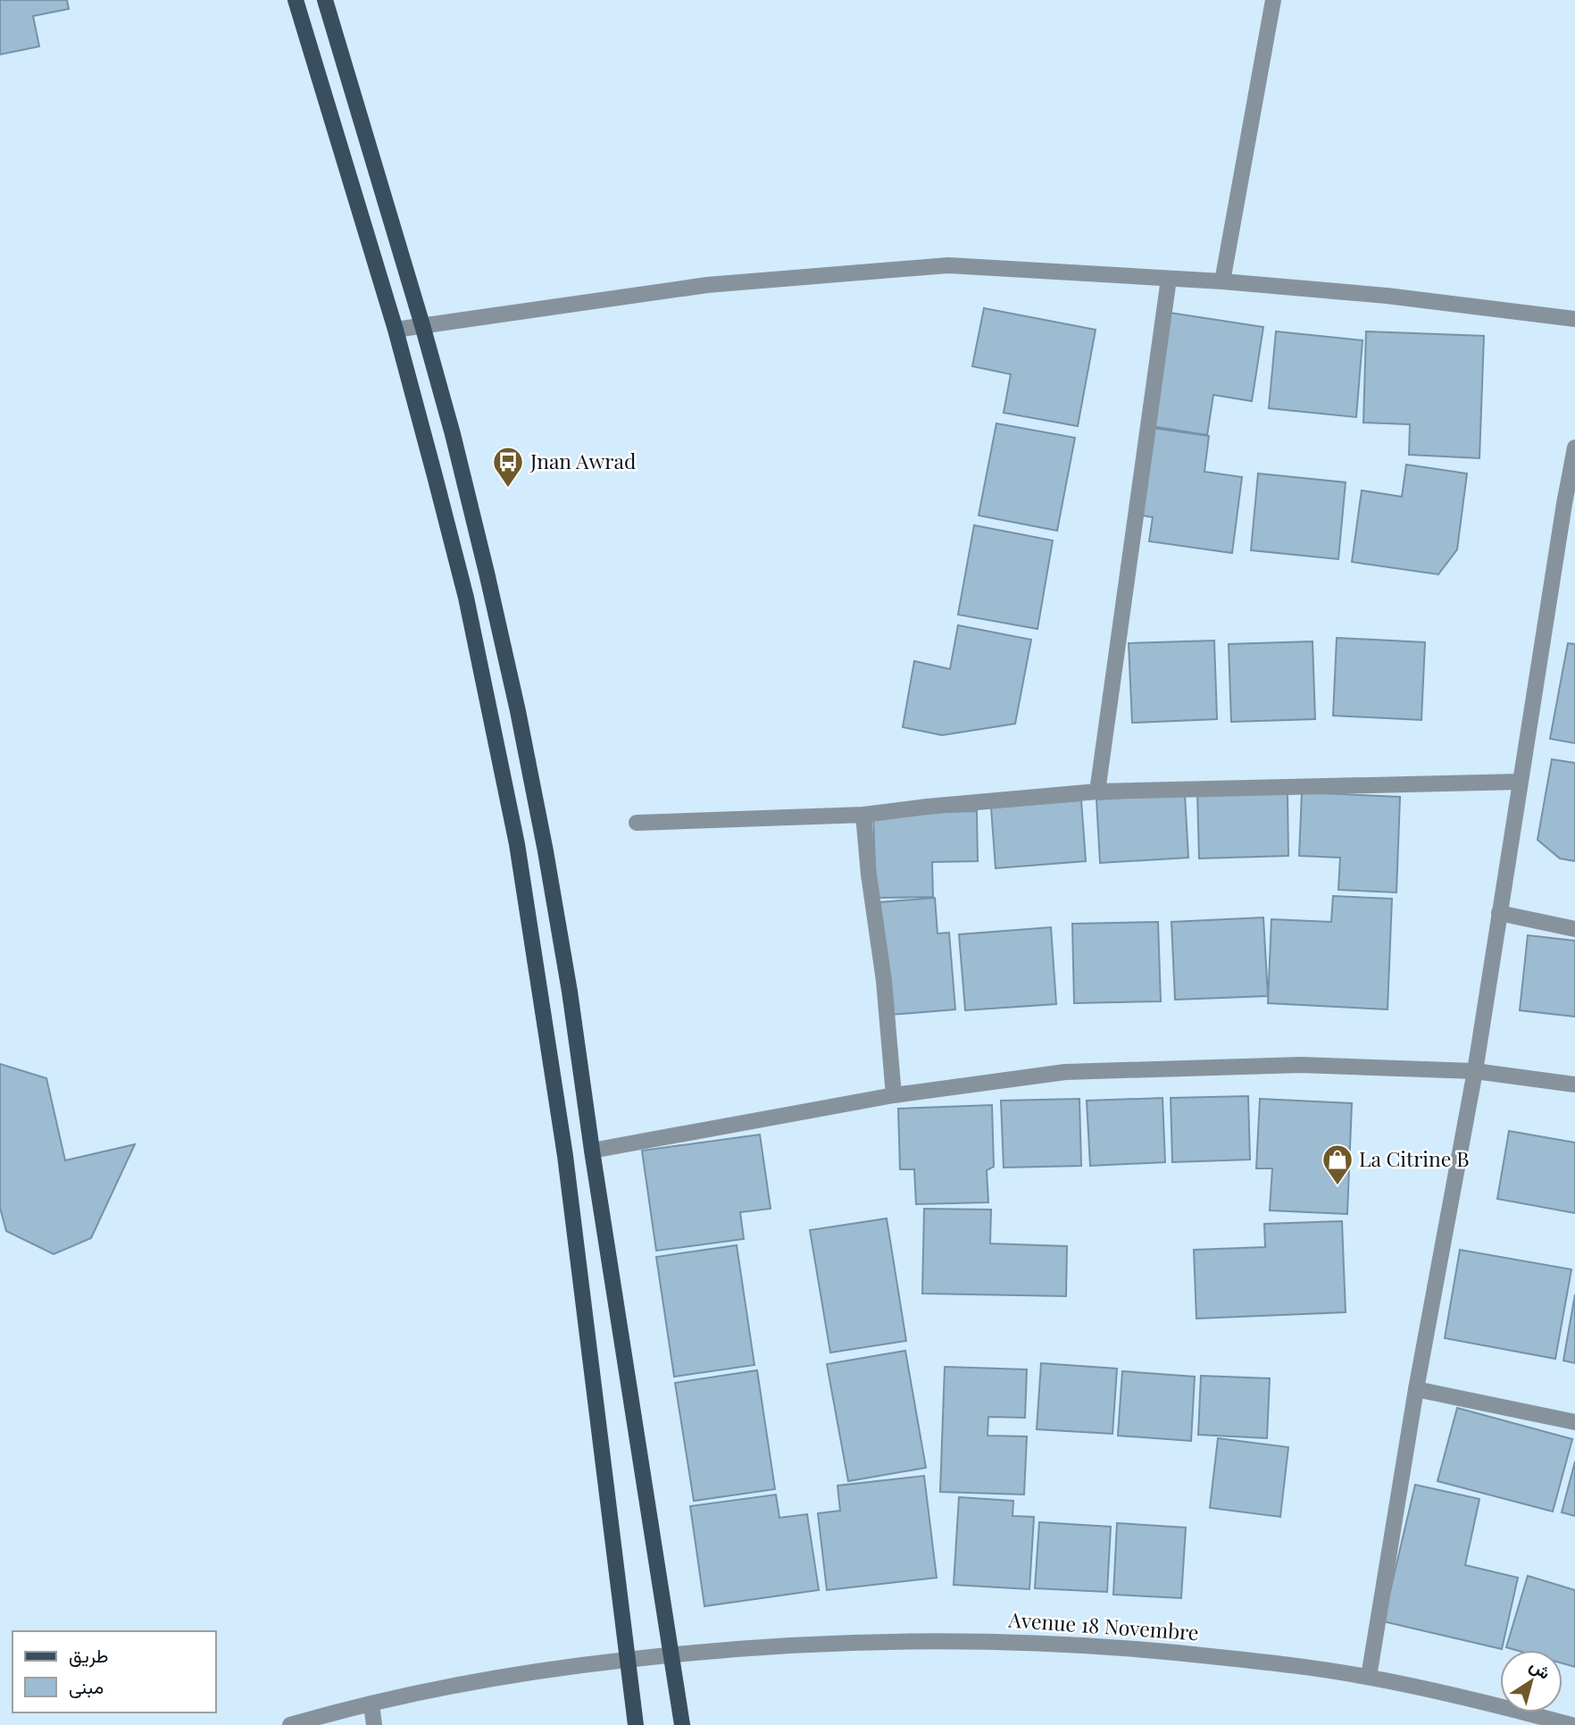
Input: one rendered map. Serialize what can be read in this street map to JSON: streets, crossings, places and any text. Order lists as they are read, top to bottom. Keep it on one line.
{"streets":{"street":["Avenue 18 Novembre"]},"places":{"bus stop":["Jnan Awrad"],"shop":["La Citrine B"]},"legend":["طريق","مبنى"],"north":"top right"}
